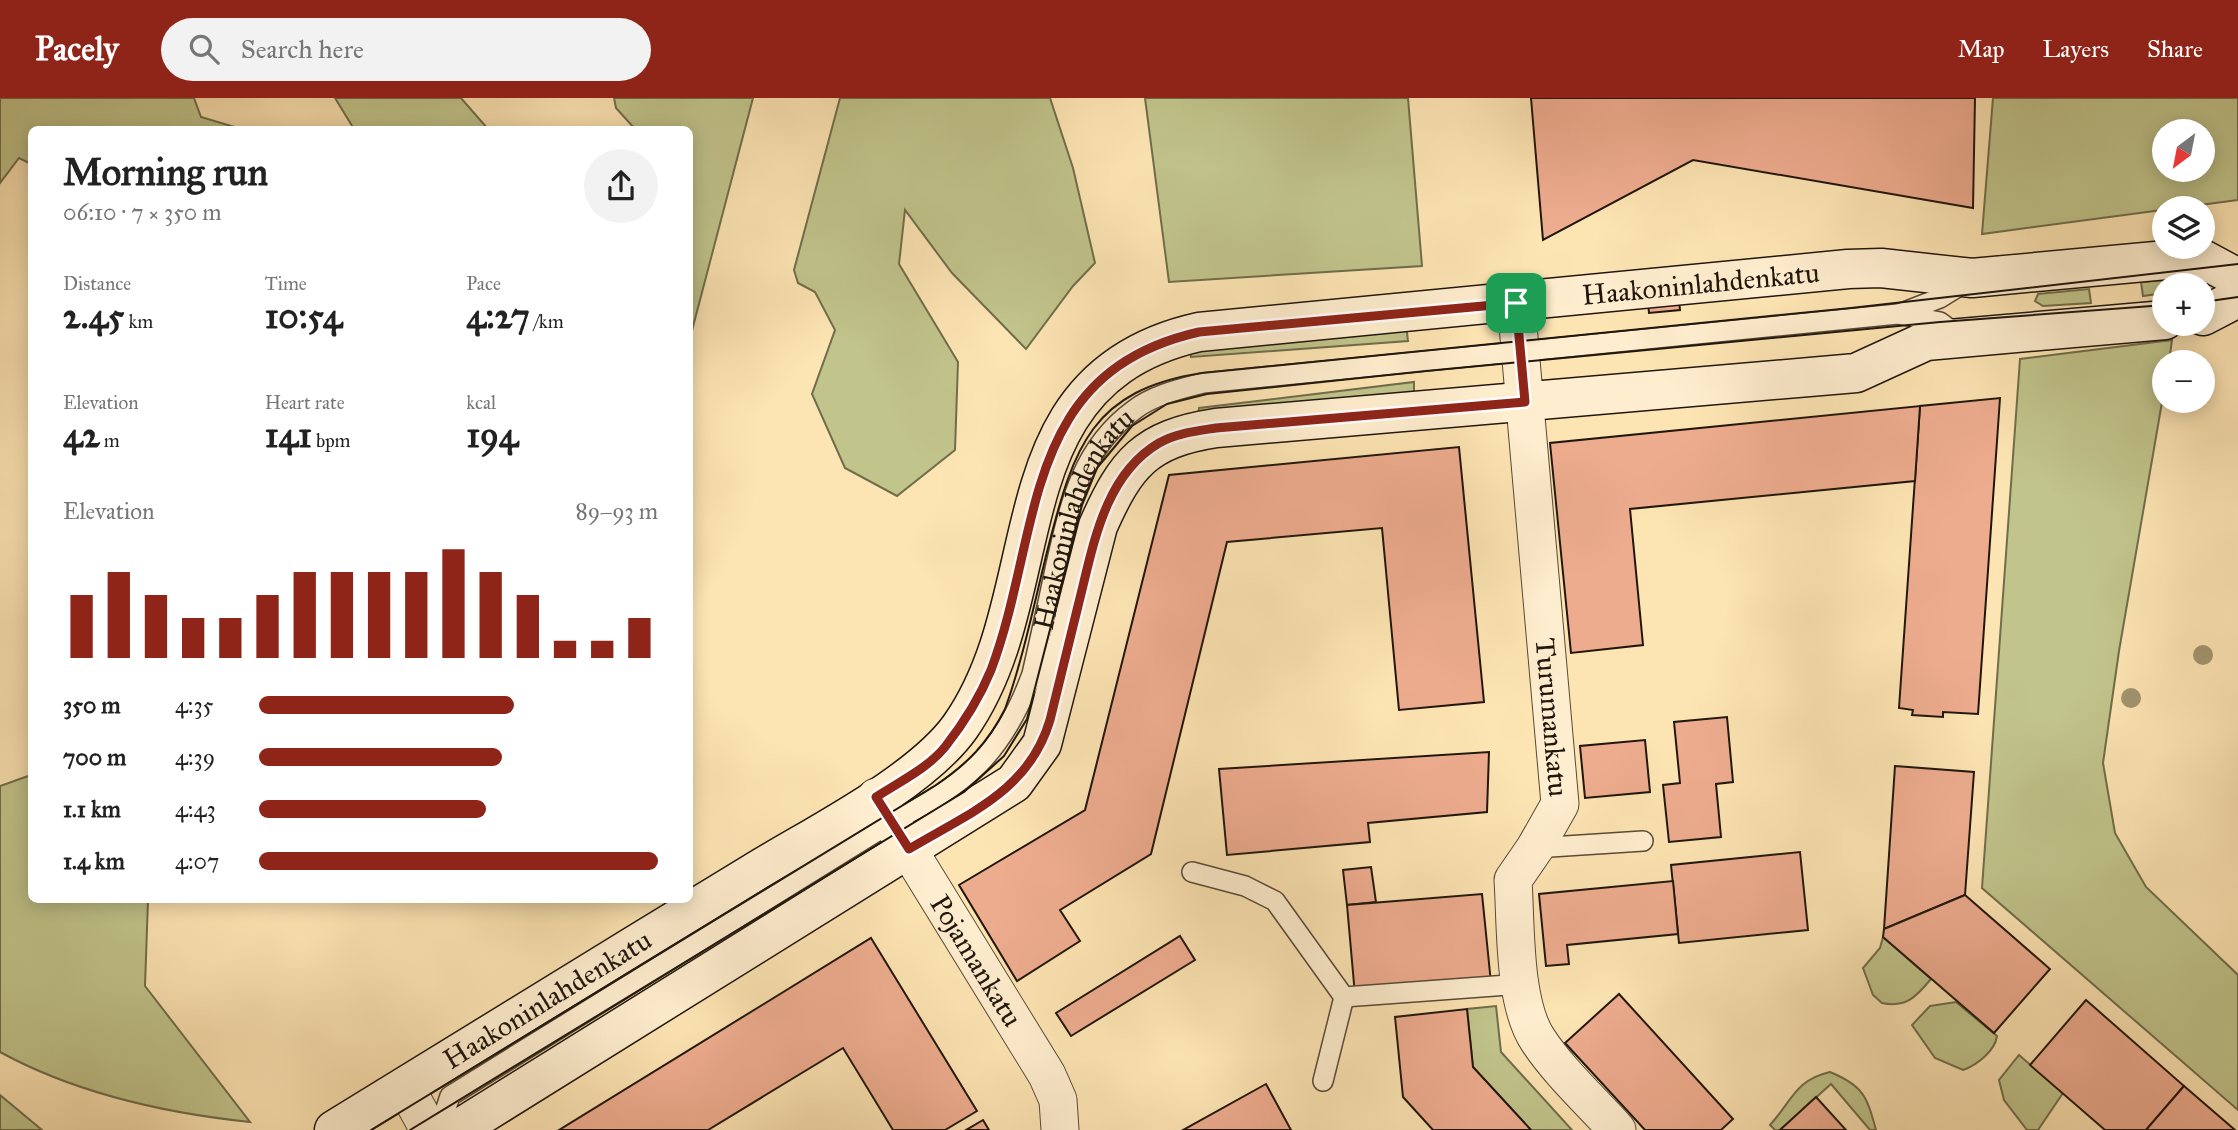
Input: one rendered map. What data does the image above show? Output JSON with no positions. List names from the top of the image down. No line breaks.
{"streets":{"street":["Haakoninlahdenkatu","Turumankatu","Pojamankatu"]},"crossings":[["Haakoninlahdenkatu","Turumankatu"],["Haakoninlahdenkatu","Pojamankatu"]],"north":"bottom left","page":{"header":"Pacely","search":"Search here","nav":["Map","Layers","Share"],"map_buttons":["+","−"],"heading":["Morning run","06:10 · 7 × 350 m"],"stats":[["Distance","2.45 km"],["Time","10:54"],["Pace","4:27 /km"],["Elevation","42 m"],["Heart rate","141 bpm"],["kcal","194"]],"chart":["Elevation","89–93 m"],"list":[{"name":"350 m","note":"4:35"},{"name":"700 m","note":"4:39"},{"name":"1.1 km","note":"4:43"},{"name":"1.4 km","note":"4:07"}]}}
